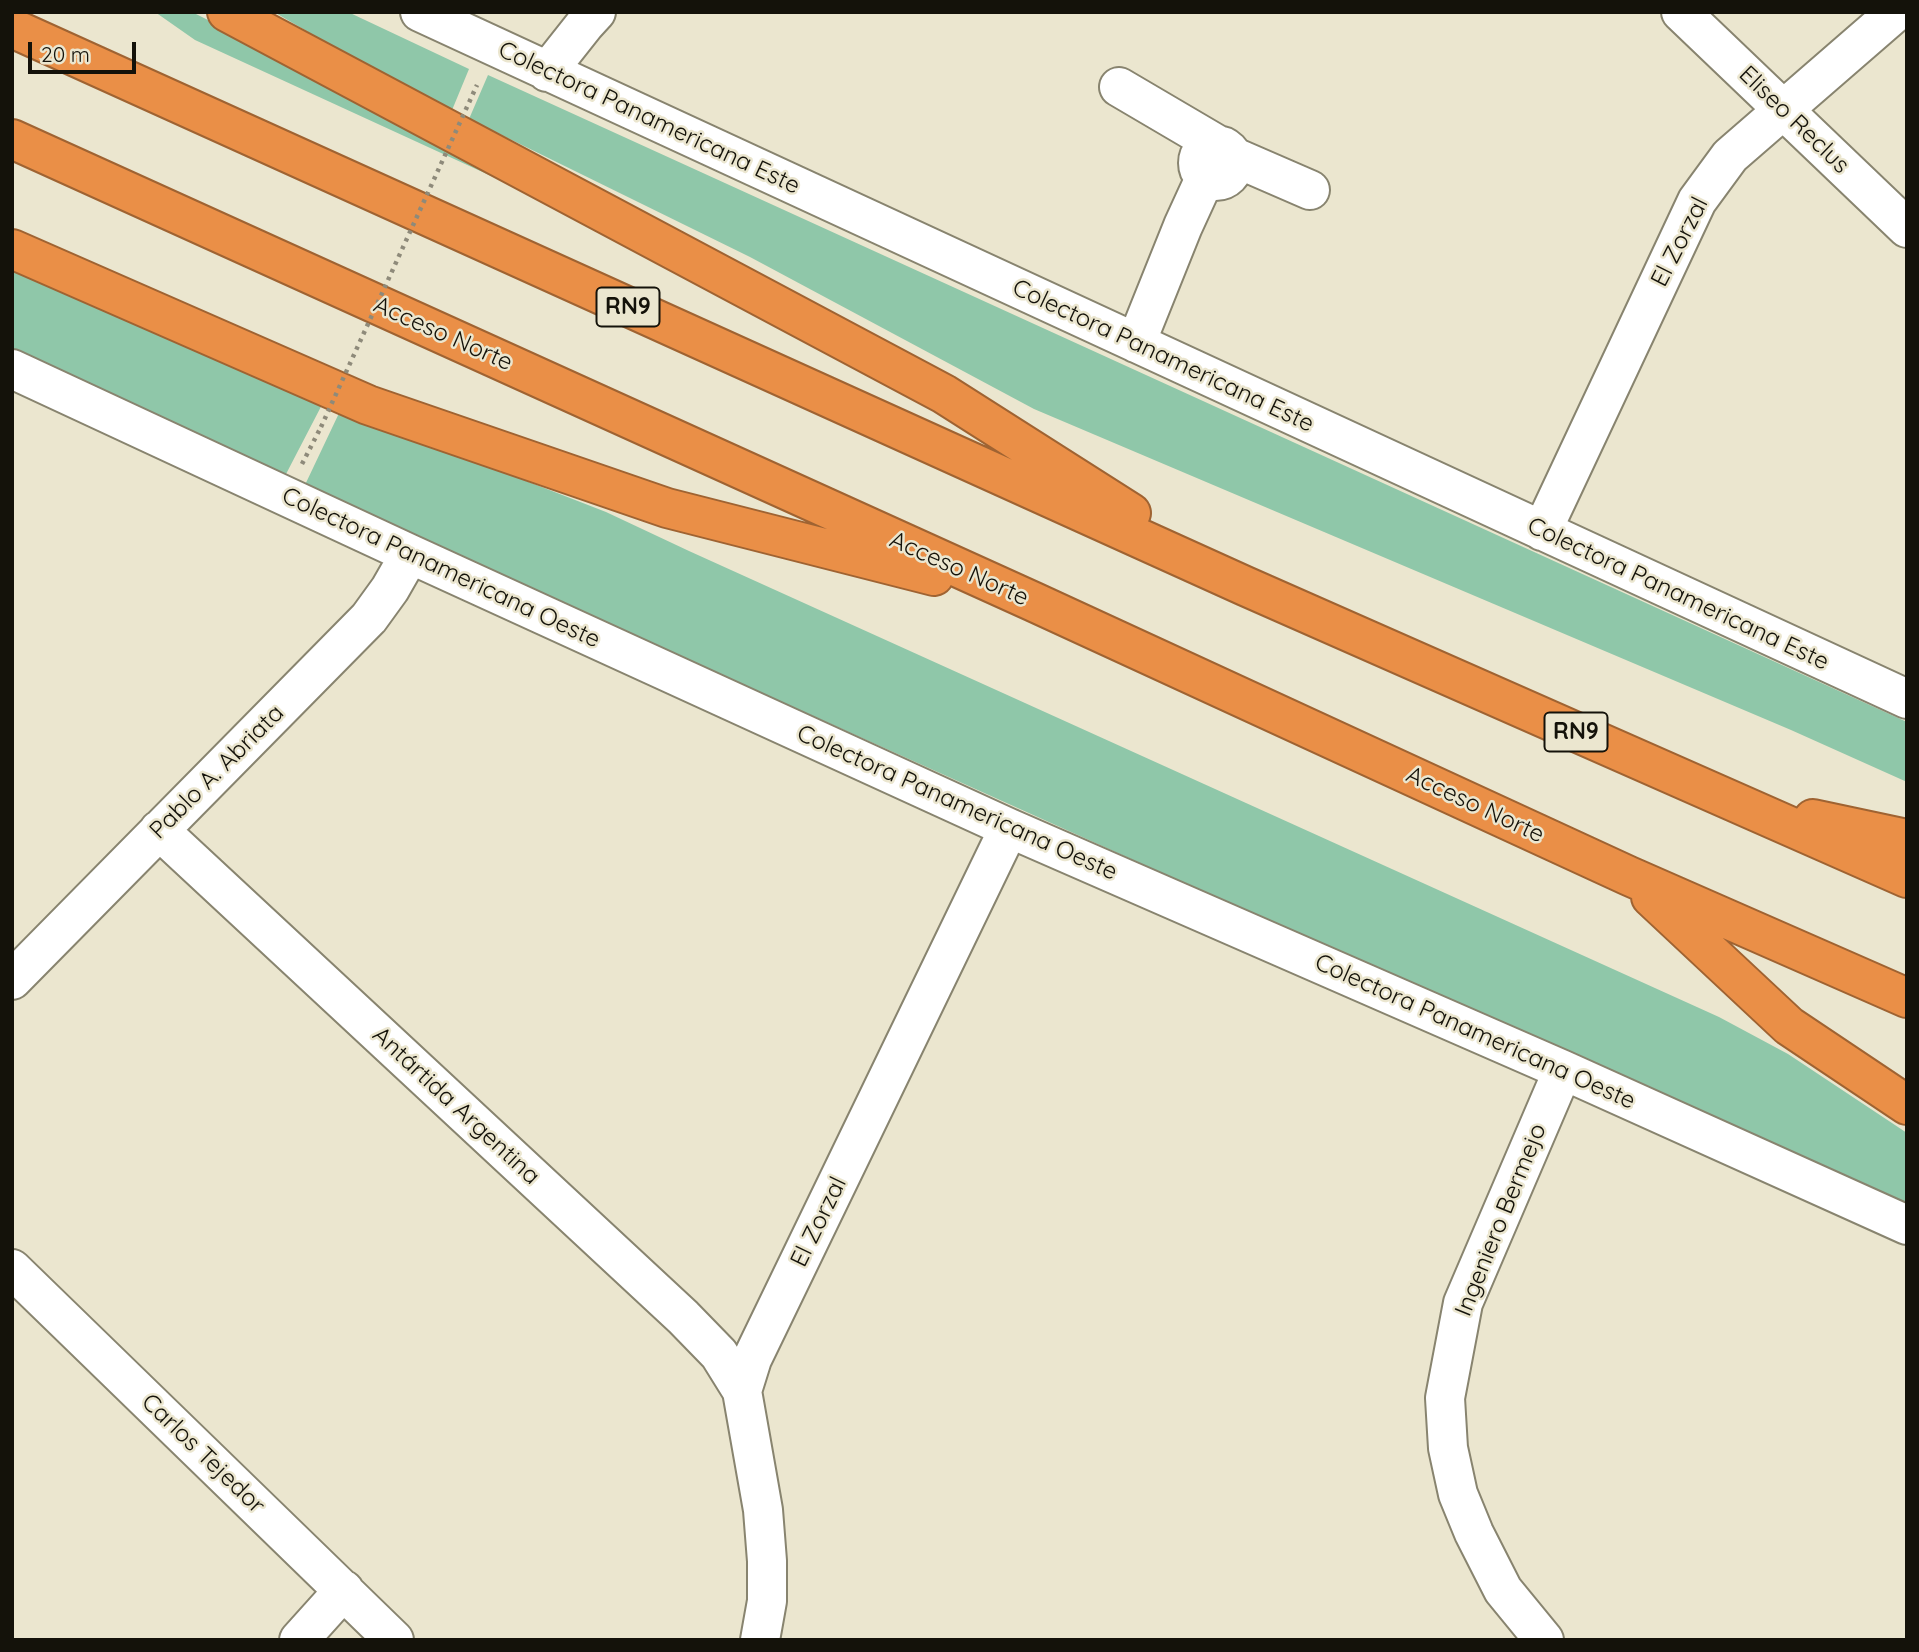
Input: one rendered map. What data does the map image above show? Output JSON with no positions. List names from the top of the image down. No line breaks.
{"streets":{"highway":["RN9","Acceso Norte"],"street":["Colectora Panamericana Este","Eliseo Reclus","El Zorzal","Colectora Panamericana Oeste","Pablo A. Abriata","Antártida Argentina","Ingeniero Bermejo","Carlos Tejedor"]},"crossings":[["Colectora Panamericana Este","El Zorzal"],["Eliseo Reclus","El Zorzal"],["El Zorzal","Colectora Panamericana Oeste"],["El Zorzal","Antártida Argentina"],["Colectora Panamericana Oeste","Pablo A. Abriata"],["Colectora Panamericana Oeste","Ingeniero Bermejo"],["Pablo A. Abriata","Antártida Argentina"]],"scale_bar":"20 m"}
